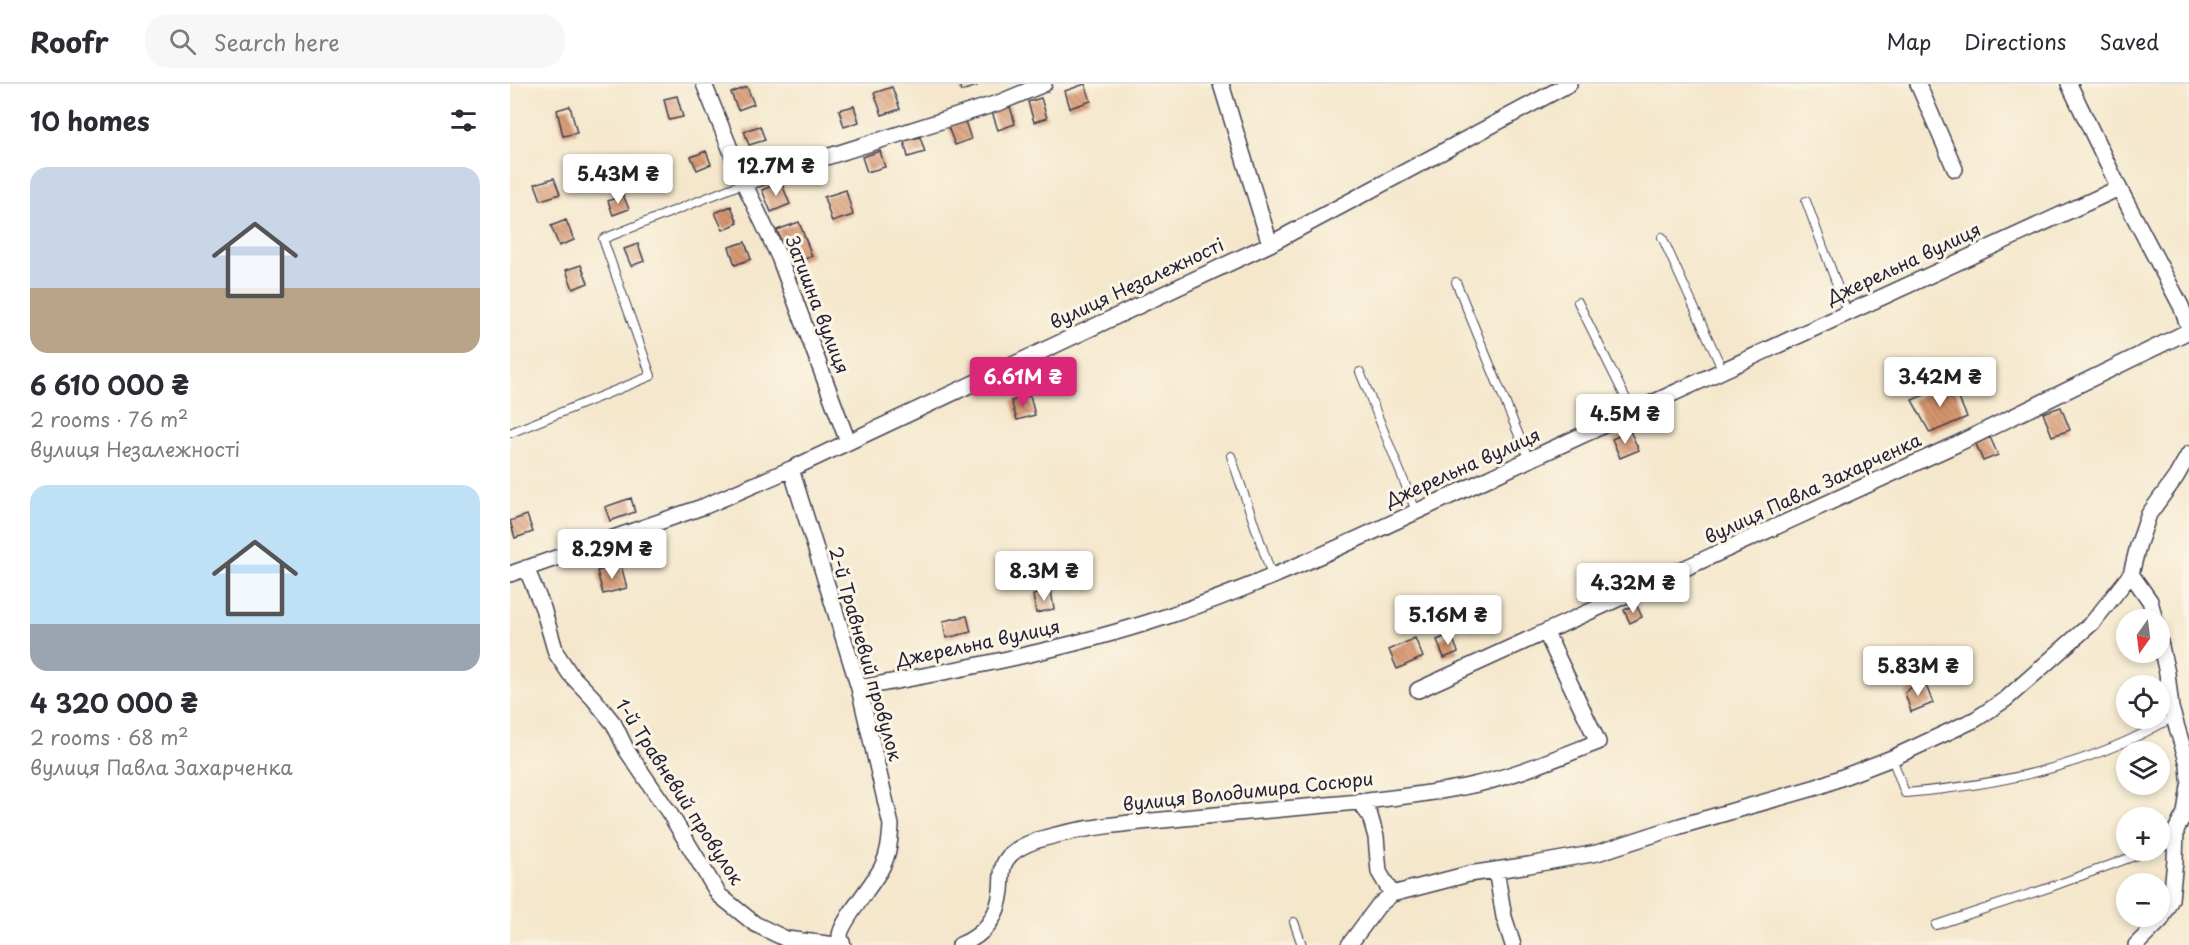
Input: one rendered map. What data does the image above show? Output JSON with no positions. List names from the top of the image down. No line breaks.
{"streets":{"street":["Джерельна вулиця","вулиця Незалежності","Затишна вулиця","вулиця Павла Захарченка","2-й Травневий провулок","1-й Травневий провулок","вулиця Володимира Сосюри"]},"crossings":[["Джерельна вулиця","2-й Травневий провулок"],["вулиця Незалежності","Затишна вулиця"],["вулиця Незалежності","2-й Травневий провулок"],["вулиця Незалежності","1-й Травневий провулок"],["вулиця Павла Захарченка","вулиця Володимира Сосюри"]],"north":"bottom","page":{"header":"Roofr","search":"Search here","nav":["Map","Directions","Saved"],"heading":"10 homes","price":["12.7M ₴","5.43M ₴","6.61M ₴","3.42M ₴","4.5M ₴","8.29M ₴","8.3M ₴","4.32M ₴","5.16M ₴","5.83M ₴"],"list":[{"name":"6 610 000 ₴","note":"2 rooms · 76 m² · вулиця Незалежності"},{"name":"4 320 000 ₴","note":"2 rooms · 68 m² · вулиця Павла Захарченка"}],"map_buttons":["+","−"]}}
